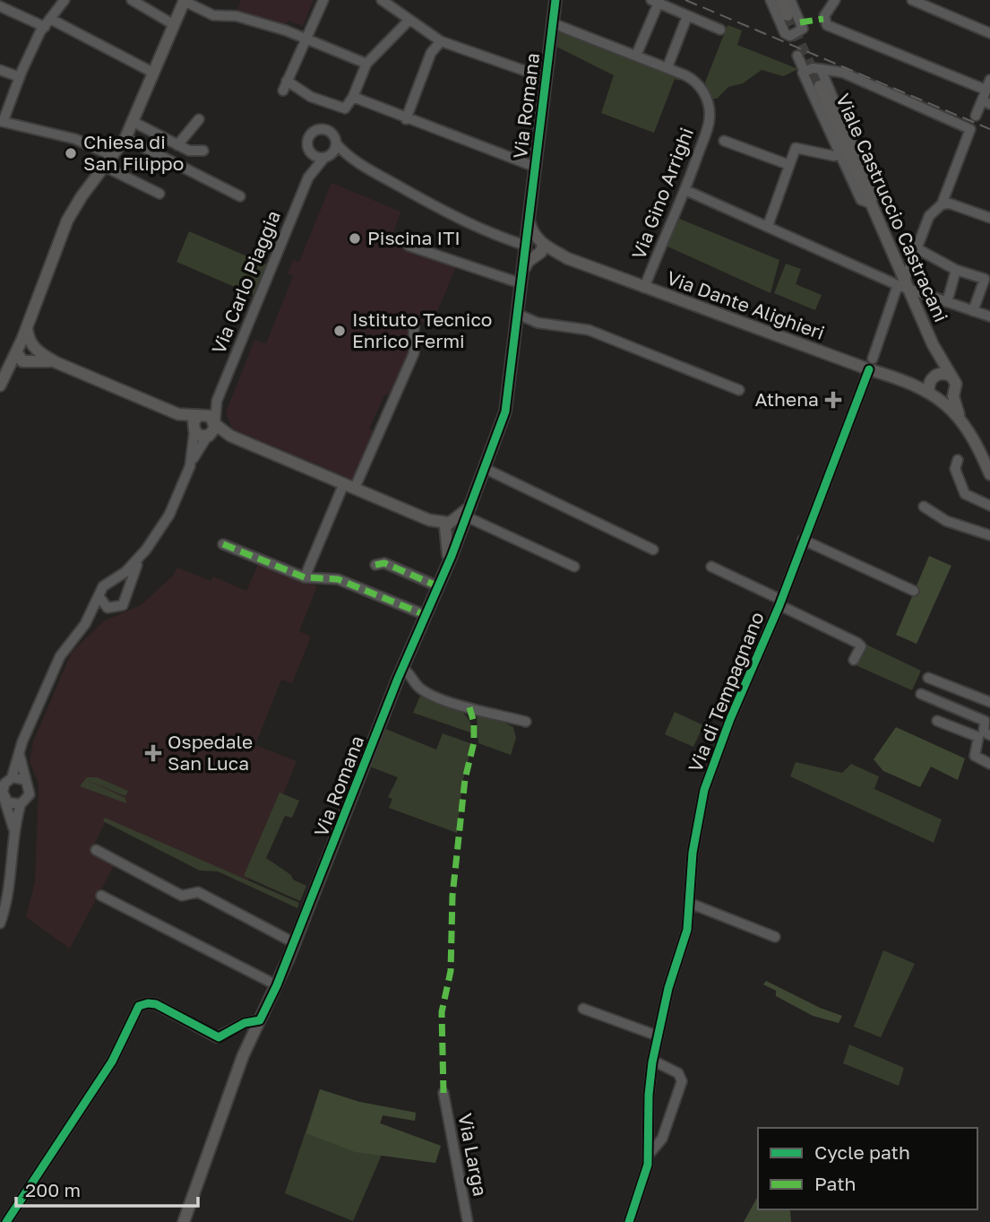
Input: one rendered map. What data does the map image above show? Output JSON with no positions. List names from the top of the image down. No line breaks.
{"streets":{"main road":["Via Romana","Viale Castruccio Castracani","Via Dante Alighieri"],"street":["Via Gino Arrighi","Via Carlo Piaggia","Via di Tempagnano","Via Larga"]},"crossings":[["Via Romana","Via Gino Arrighi"],["Via Romana","Via Dante Alighieri"],["Via Gino Arrighi","Via Dante Alighieri"],["Viale Castruccio Castracani","Via Dante Alighieri"],["Viale Castruccio Castracani","Via di Tempagnano"],["Via Dante Alighieri","Via di Tempagnano"]],"places":{"other":["Chiesa di San Filippo","Piscina ITI","Istituto Tecnico Enrico Fermi"],"health":["Athena","Ospedale San Luca"]},"legend":["Cycle path","Path"],"scale_bar":"200 m"}
